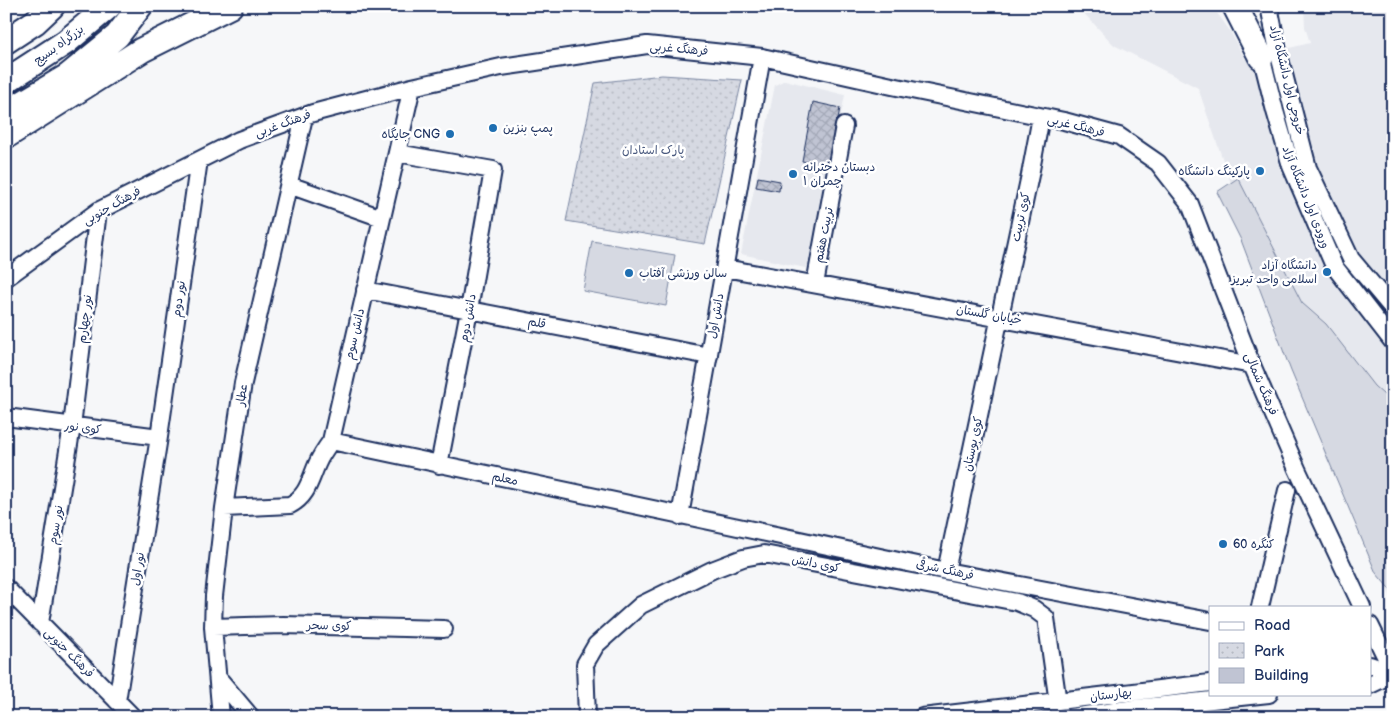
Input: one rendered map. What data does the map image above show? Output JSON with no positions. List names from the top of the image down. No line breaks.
{"streets":{"highway":["بزرگراه بسیج"],"street":["فرهنگ غربی","خروجی اول دانشگاه آزاد","ورودی اول دانشگاه آزاد","فرهنگ جنوبی","کوی تربیت","تربیت هفتم","نور دوم","خیابان گلستان","دانش اول","دانش دوم","نور چهارم","قلم","دانش سوم","فرهنگ شمالی","عطار","کوی نور","کوی بوستان","معلم","نور سوم","کوی دانش","نور اول","فرهنگ شرقی","کوی سحر","بهارستان"]},"crossings":[["فرهنگ غربی","فرهنگ جنوبی"],["فرهنگ غربی","کوی تربیت"],["فرهنگ غربی","نور دوم"],["فرهنگ غربی","دانش اول"],["فرهنگ غربی","دانش سوم"],["فرهنگ غربی","فرهنگ شمالی"],["فرهنگ غربی","عطار"],["خروجی اول دانشگاه آزاد","ورودی اول دانشگاه آزاد"],["فرهنگ جنوبی","نور دوم"],["فرهنگ جنوبی","نور چهارم"],["فرهنگ جنوبی","نور سوم"],["فرهنگ جنوبی","نور اول"],["کوی تربیت","خیابان گلستان"],["کوی تربیت","کوی بوستان"],["تربیت هفتم","خیابان گلستان"],["نور دوم","کوی نور"],["نور دوم","نور اول"],["خیابان گلستان","دانش اول"],["خیابان گلستان","فرهنگ شمالی"],["خیابان گلستان","کوی بوستان"],["دانش اول","قلم"],["دانش اول","معلم"],["دانش اول","فرهنگ شرقی"],["دانش دوم","قلم"],["دانش دوم","دانش سوم"],["دانش دوم","معلم"],["نور چهارم","کوی نور"],["نور چهارم","نور سوم"],["قلم","دانش سوم"],["دانش سوم","عطار"],["دانش سوم","معلم"],["عطار","کوی سحر"],["کوی نور","نور سوم"],["کوی نور","نور اول"],["کوی بوستان","فرهنگ شرقی"],["معلم","فرهنگ شرقی"],["کوی دانش","بهارستان"]],"parks":["پارک استادان"],"places":["پمپ بنزین","جایگاه CNG","پارکینگ دانشگاه","دبستان دخترانه چمران ۱","دانشگاه آزاد اسلامی واحد تبریز","سالن ورزشی آفتاب","کنگره 60"],"legend":["Road","Park","Building"]}
